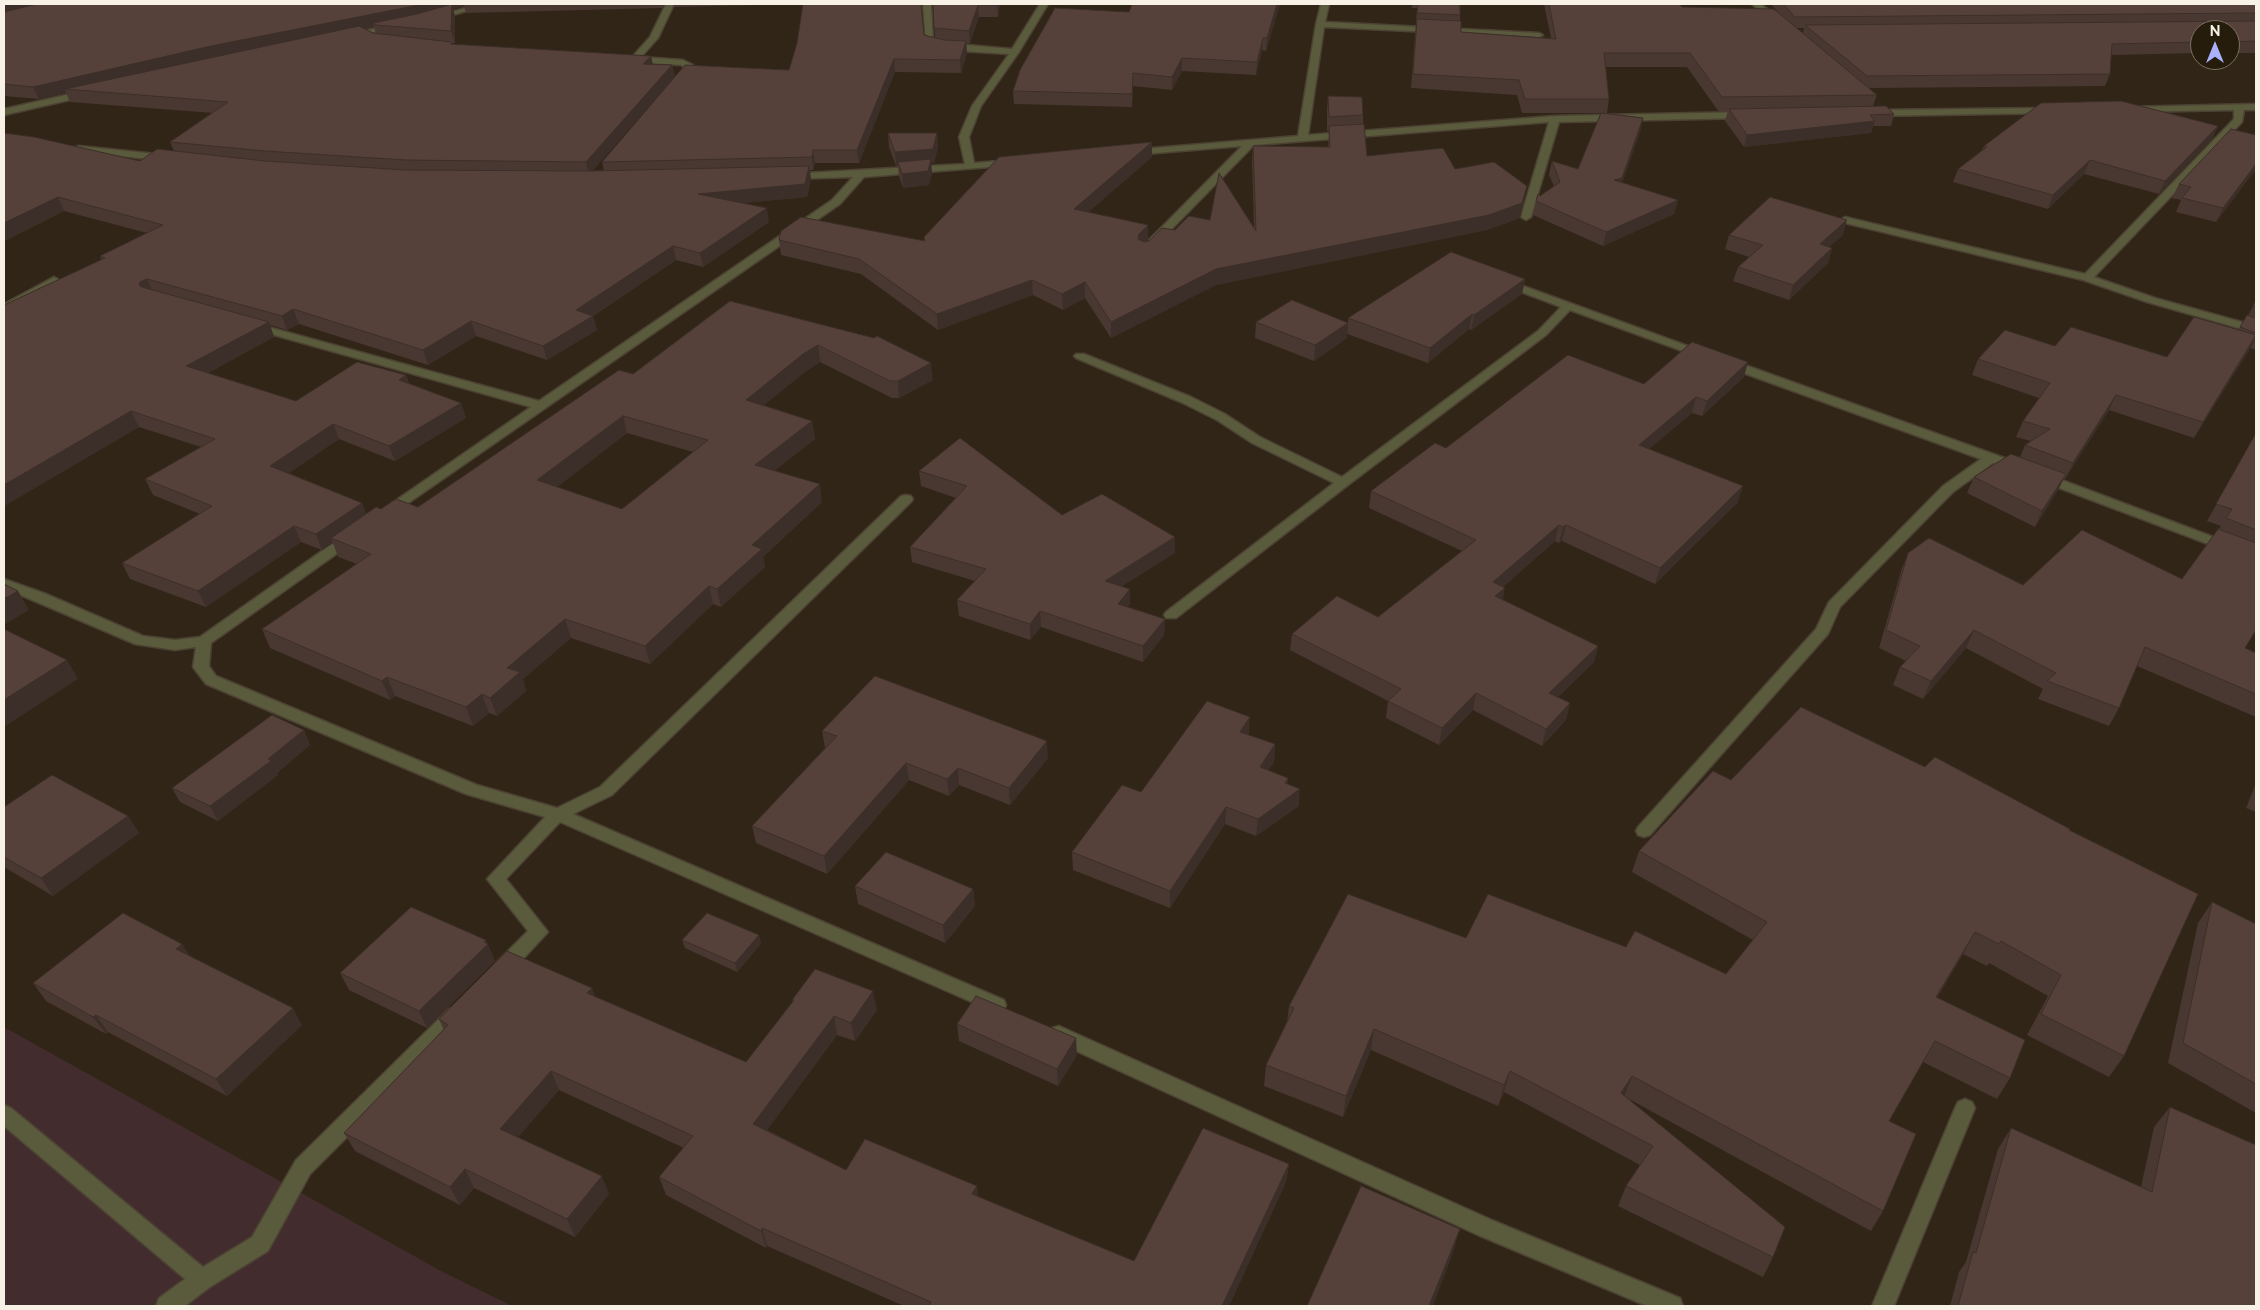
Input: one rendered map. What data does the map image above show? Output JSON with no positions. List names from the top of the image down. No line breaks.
{"north":"top"}
